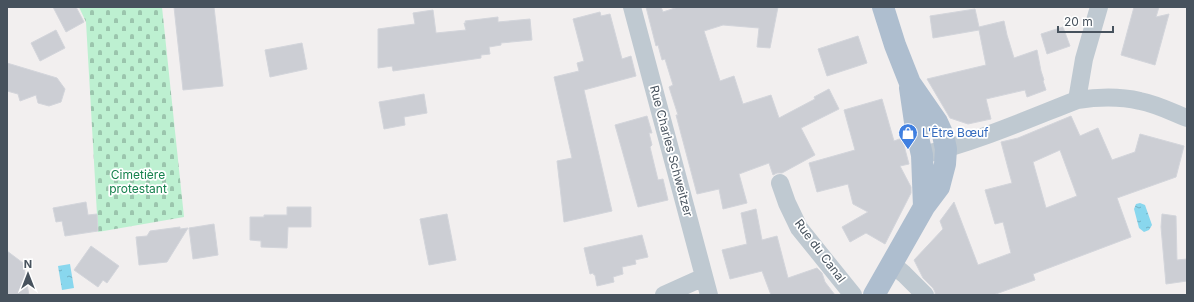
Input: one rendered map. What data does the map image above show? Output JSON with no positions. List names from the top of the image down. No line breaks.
{"streets":{"street":["Rue Charles Schweitzer","Rue du Canal"]},"parks":["Cimetière protestant"],"places":{"shop":["L'Être Bœuf"]},"scale_bar":"20 m","north":"top"}
